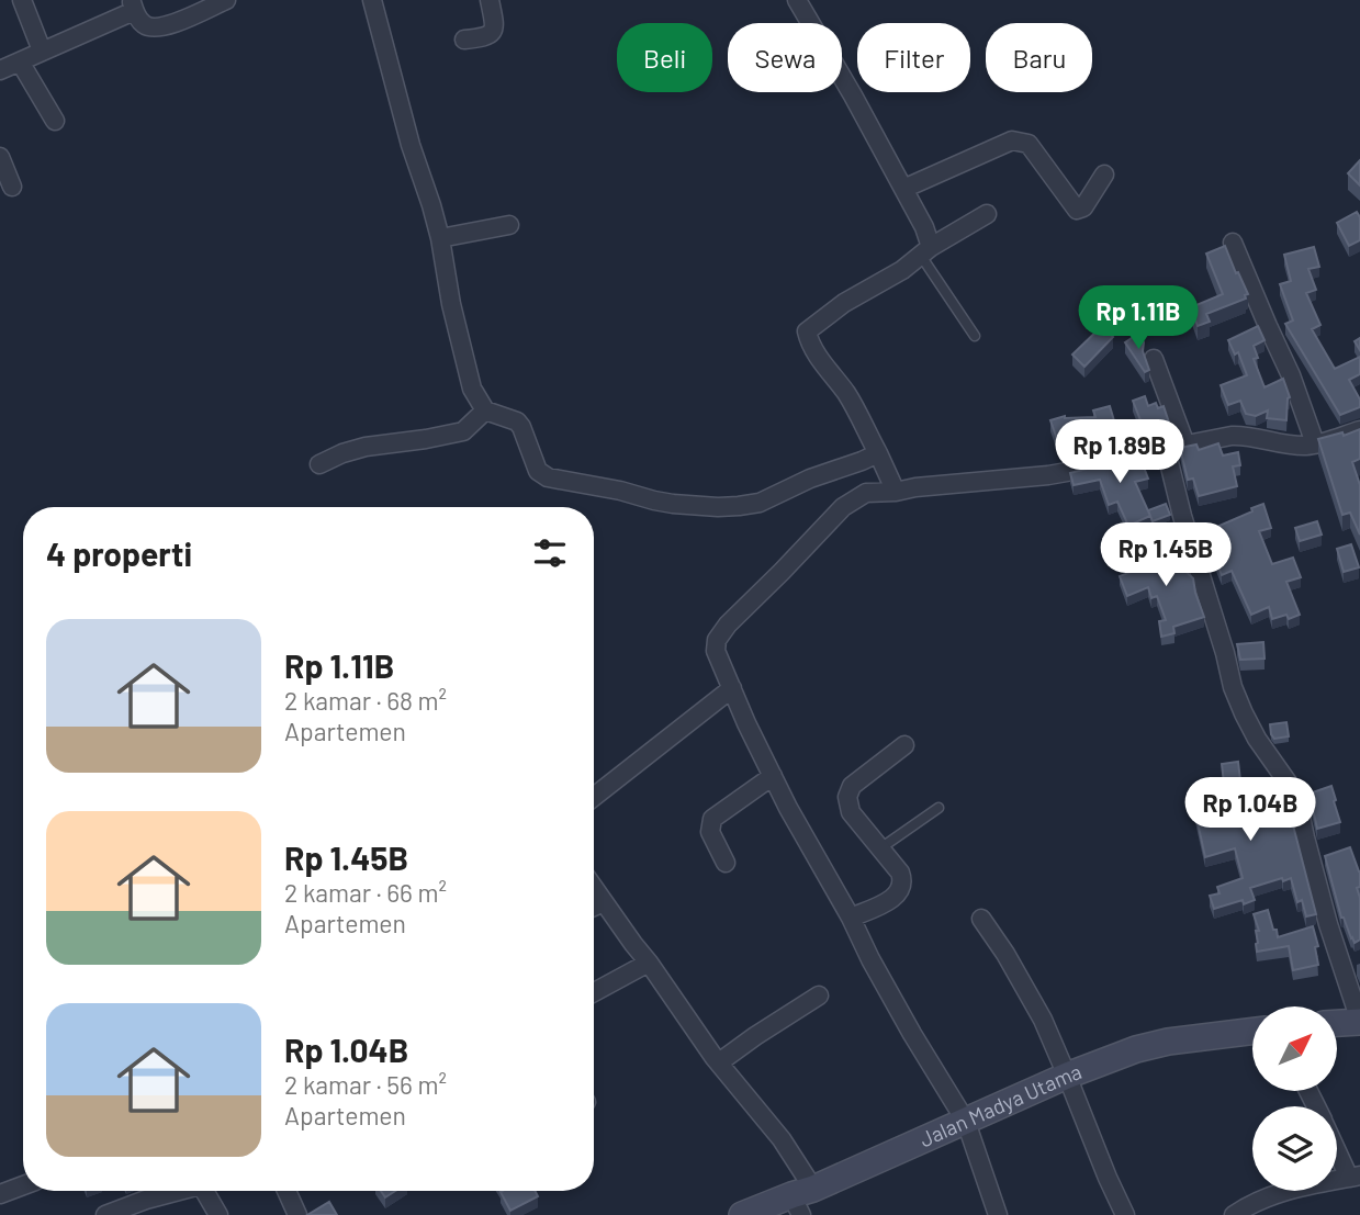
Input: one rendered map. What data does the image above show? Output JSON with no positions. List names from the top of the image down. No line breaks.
{"streets":{"street":["Jalan Madya Utama"]},"north":"top right","page":{"chip":["Beli","Sewa","Filter","Baru"],"price":["Rp 1.11B","Rp 1.89B","Rp 1.45B","Rp 1.04B"],"heading":"4 properti","list":[{"name":"Rp 1.11B","note":"2 kamar · 68 m² · Apartemen"},{"name":"Rp 1.45B","note":"2 kamar · 66 m² · Apartemen"},{"name":"Rp 1.04B","note":"2 kamar · 56 m² · Apartemen"}]}}
